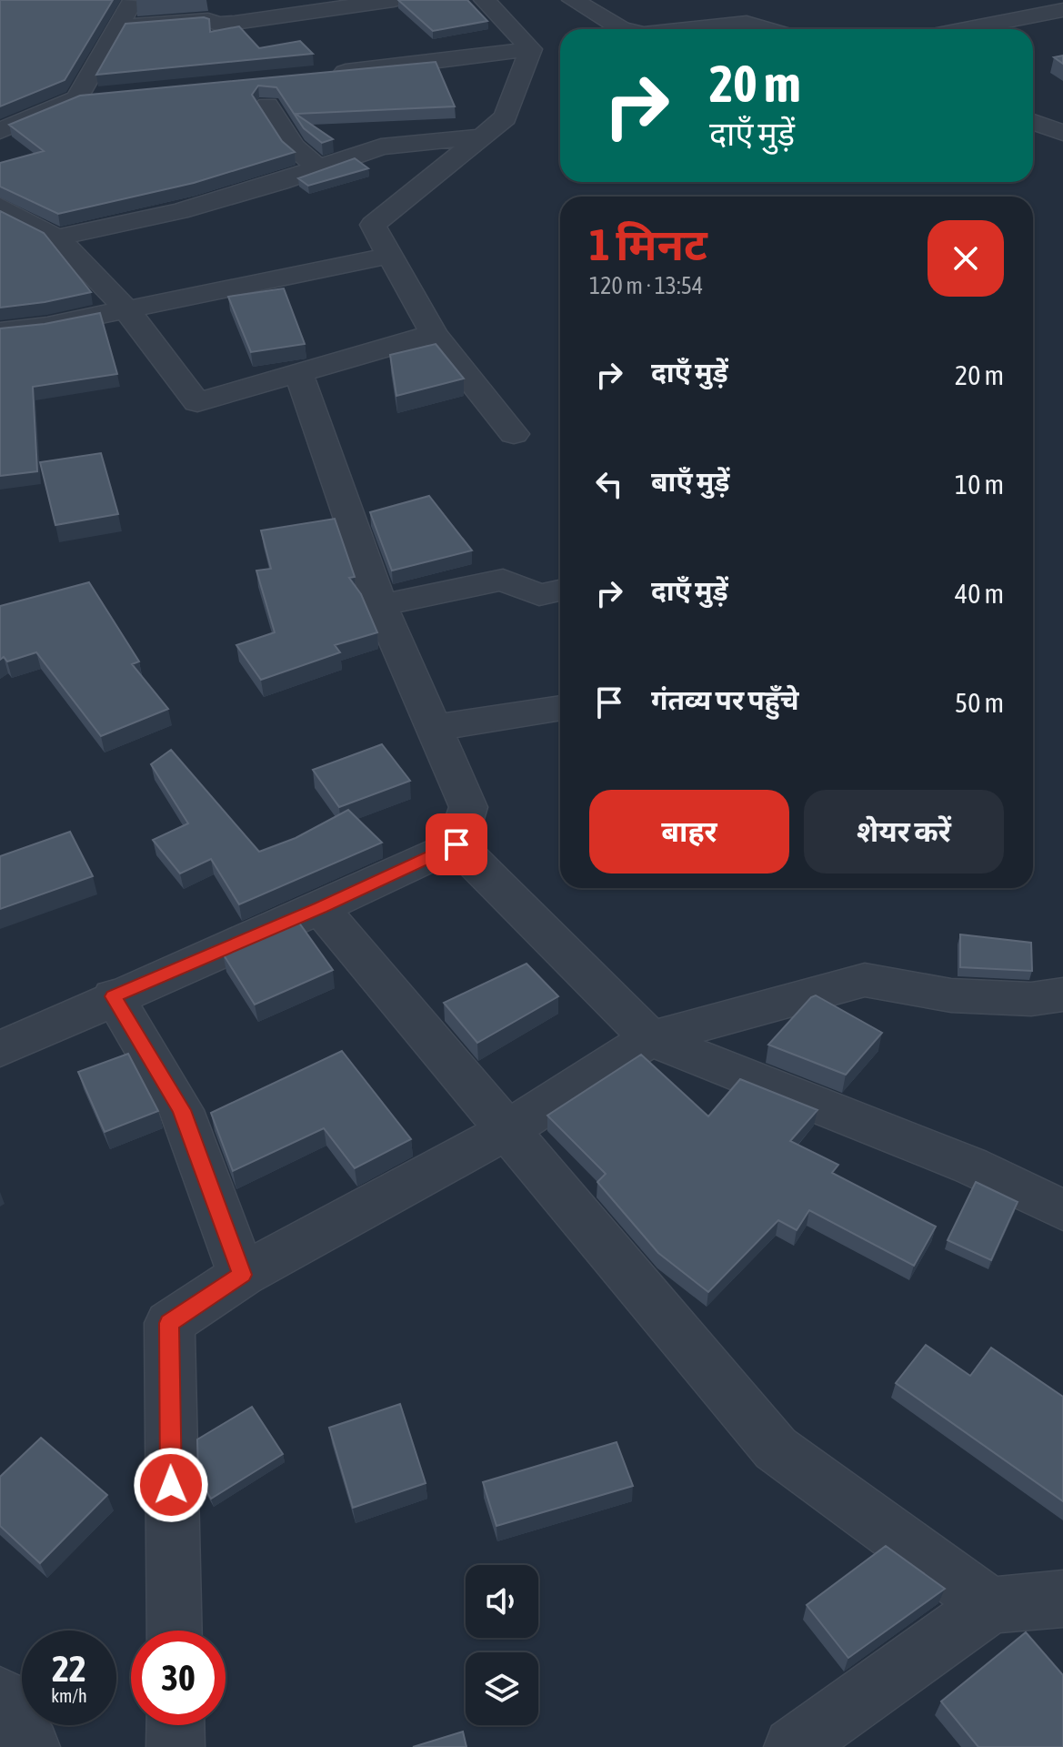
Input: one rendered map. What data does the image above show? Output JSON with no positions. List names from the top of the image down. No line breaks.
{"page":{"turn":["20 m","दाएँ मुड़ें"],"heading":["1 मिनट","120 m · 13:54"],"list":[{"name":"दाएँ मुड़ें","value":"20 m"},{"name":"बाएँ मुड़ें","value":"10 m"},{"name":"दाएँ मुड़ें","value":"40 m"},{"name":"गंतव्य पर पहुँचे","value":"50 m"}],"buttons":["बाहर","शेयर करें"],"speed":"22 km/h","limit":"30"}}
